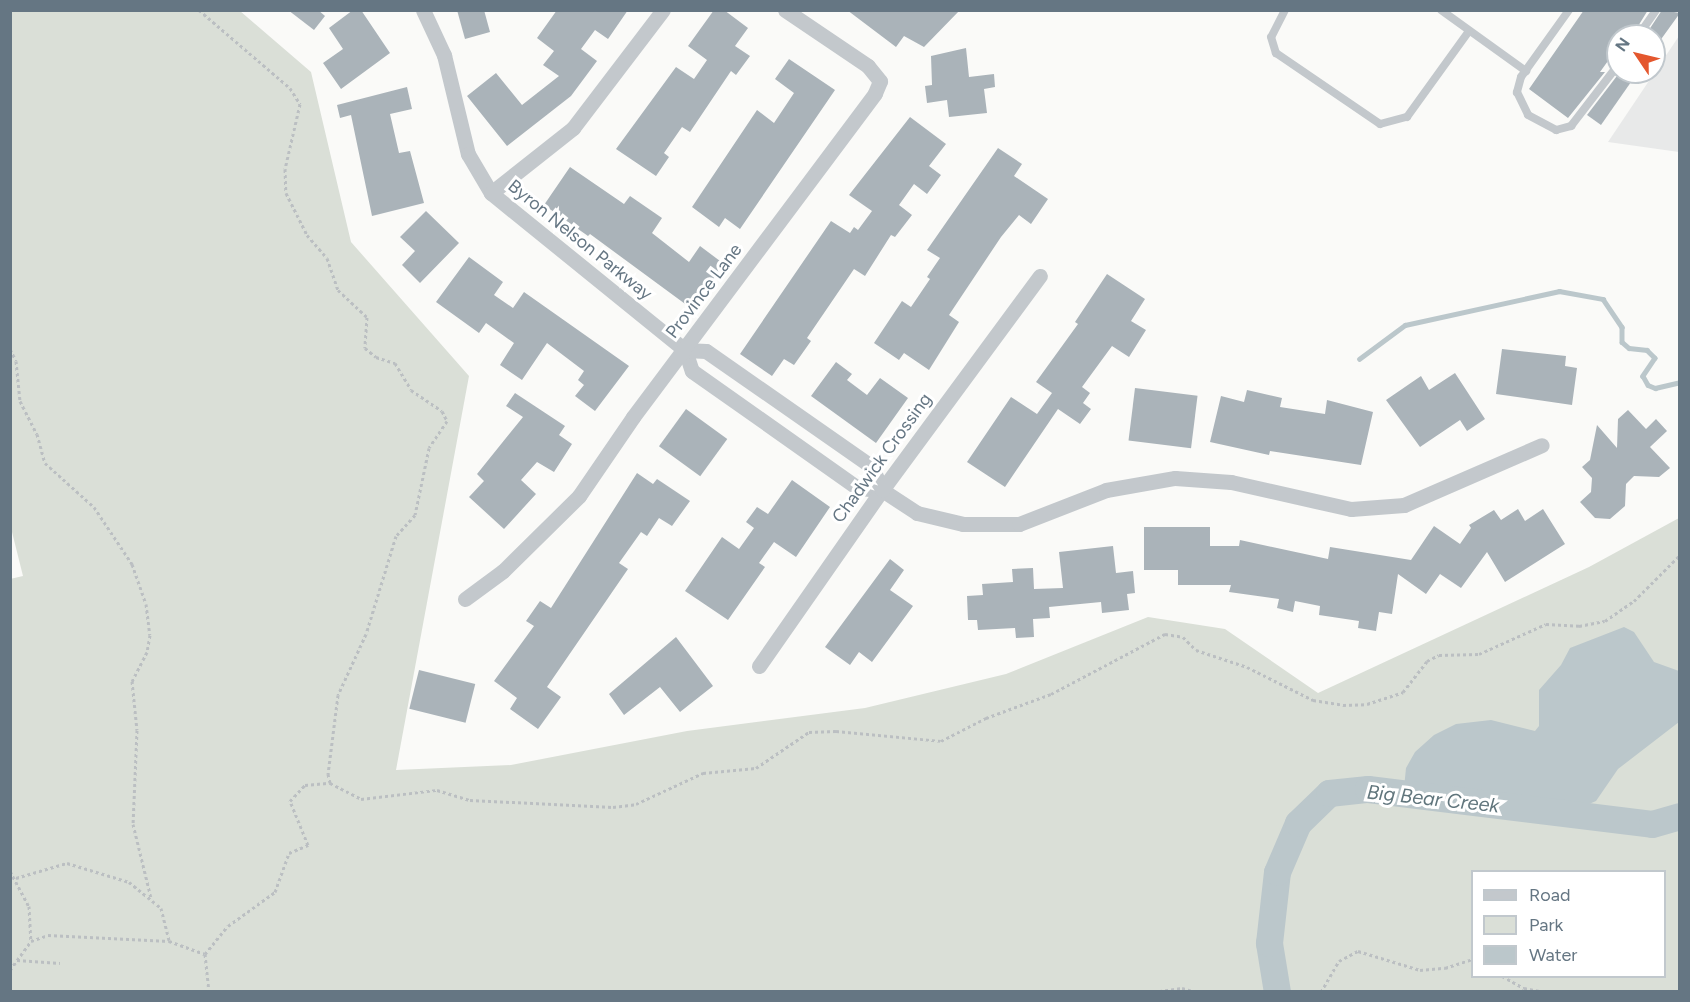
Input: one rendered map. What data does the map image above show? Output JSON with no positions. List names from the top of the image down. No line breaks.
{"streets":{"street":["Byron Nelson Parkway","Province Lane","Chadwick Crossing"]},"crossings":[["Byron Nelson Parkway","Province Lane"],["Byron Nelson Parkway","Chadwick Crossing"]],"water":["Big Bear Creek"],"legend":["Road","Park","Water"],"north":"top left"}
